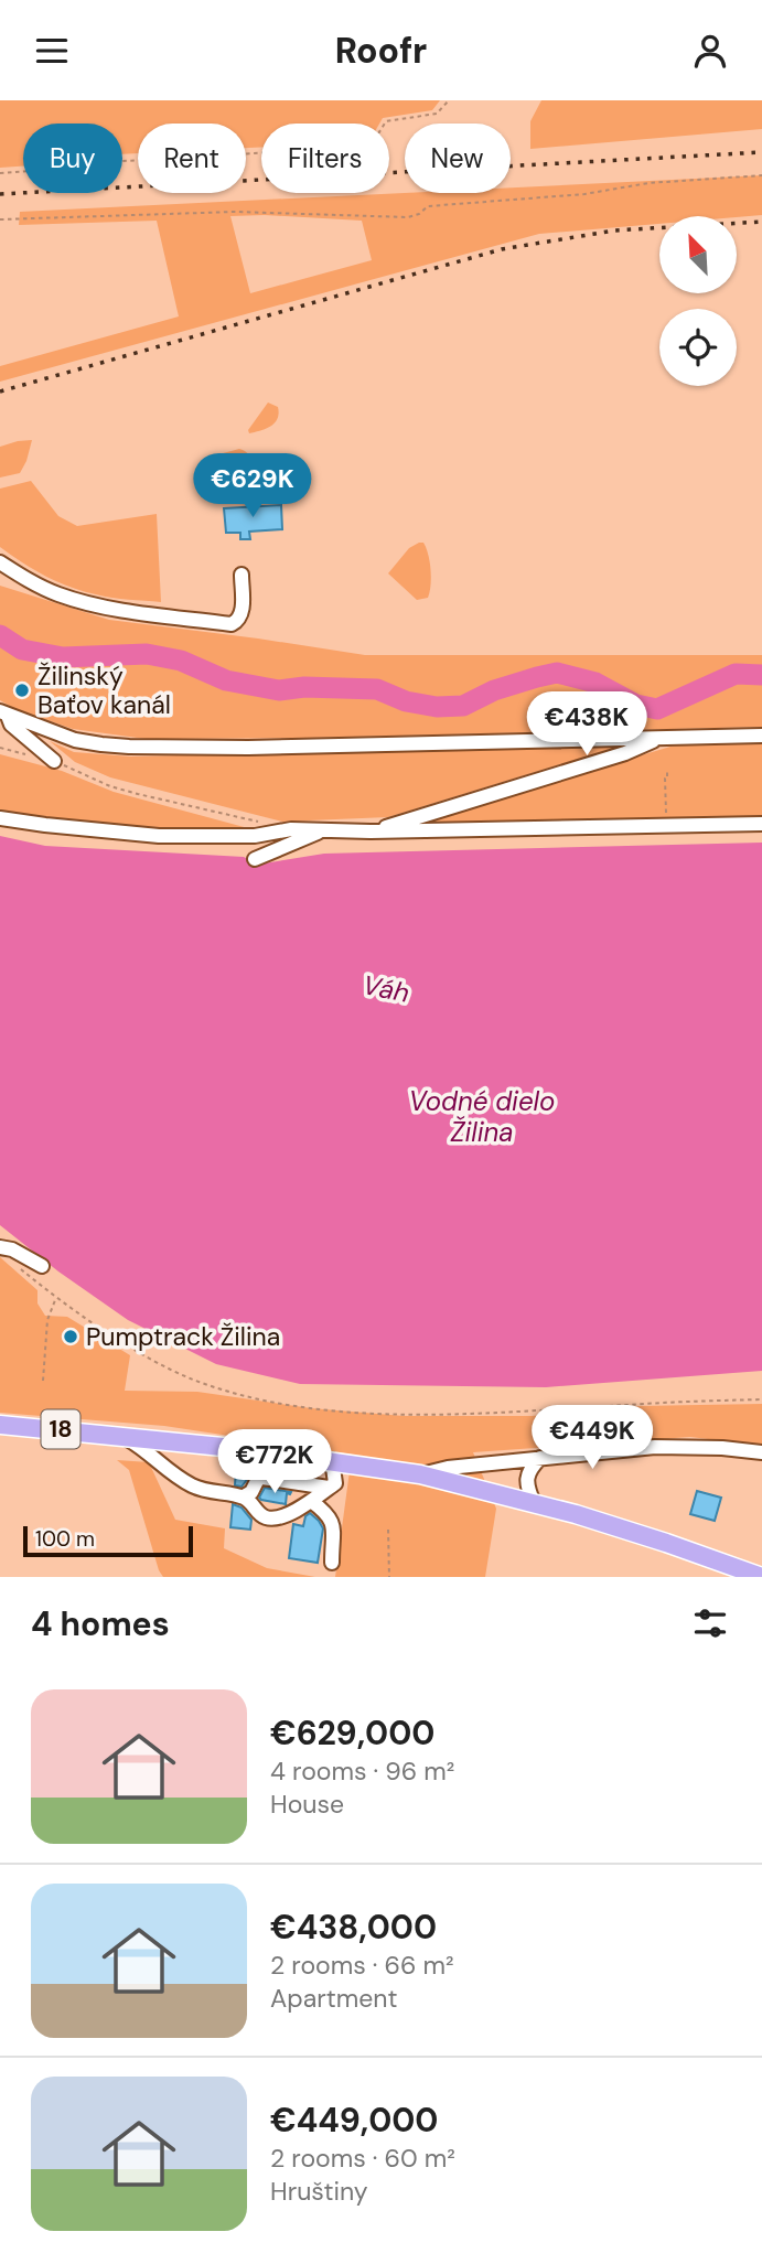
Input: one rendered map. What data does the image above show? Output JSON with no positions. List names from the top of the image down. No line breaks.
{"streets":{"main road":["18"]},"water":["Váh","Vodné dielo Žilina"],"places":["Žilinský Baťov kanál","Pumptrack Žilina"],"scale_bar":"100 m","north":"top left","page":{"header":"Roofr","chip":["Buy","Rent","Filters","New"],"price":["€629K","€438K","€449K","€772K"],"scale":"100 m","heading":"4 homes","list":[{"name":"€629,000","note":"4 rooms · 96 m² · House"},{"name":"€438,000","note":"2 rooms · 66 m² · Apartment"},{"name":"€449,000","note":"2 rooms · 60 m² · Hruštiny"}]}}
